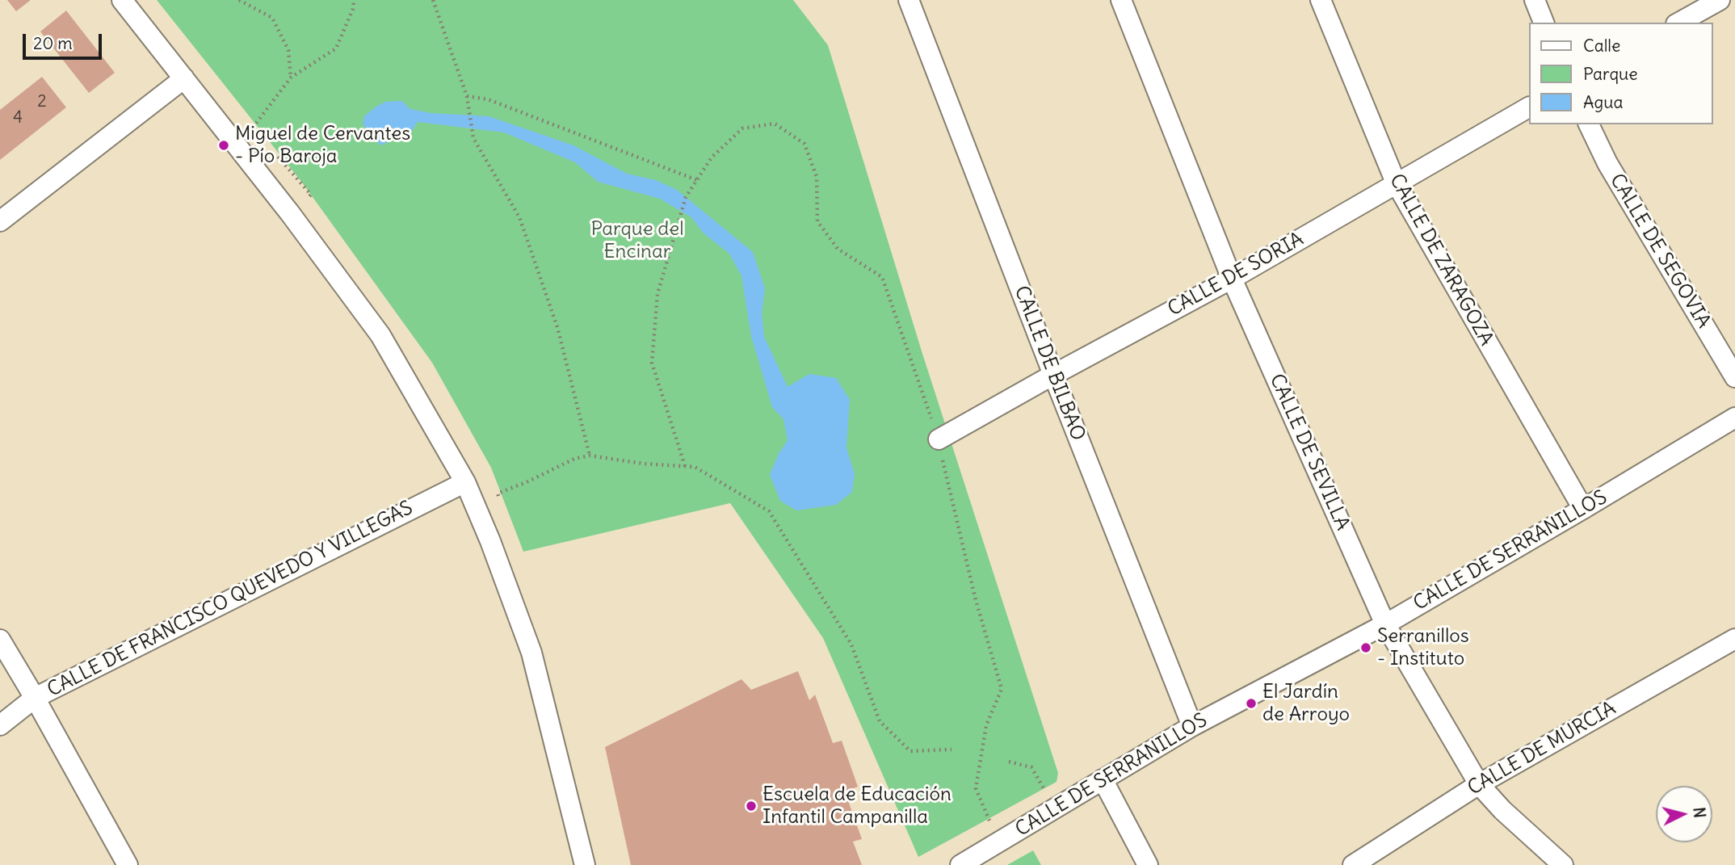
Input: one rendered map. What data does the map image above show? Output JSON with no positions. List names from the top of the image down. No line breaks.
{"streets":{"street":["CALLE DE SEGOVIA","CALLE DE ZARAGOZA","CALLE DE SORIA","CALLE DE BILBAO","CALLE DE SEVILLA","CALLE DE SERRANILLOS","CALLE DE FRANCISCO QUEVEDO Y VILLEGAS","CALLE DE MURCIA"]},"crossings":[["CALLE DE ZARAGOZA","CALLE DE SORIA"],["CALLE DE ZARAGOZA","CALLE DE SERRANILLOS"],["CALLE DE SORIA","CALLE DE BILBAO"],["CALLE DE SORIA","CALLE DE SEVILLA"],["CALLE DE BILBAO","CALLE DE SERRANILLOS"],["CALLE DE SEVILLA","CALLE DE SERRANILLOS"],["CALLE DE SEVILLA","CALLE DE MURCIA"]],"parks":["Parque del Encinar"],"places":["Miguel de Cervantes - Pío Baroja","Serranillos - Instituto","El Jardín de Arroyo","Escuela de Educación Infantil Campanilla"],"house_numbers":["2","4"],"legend":["Calle","Parque","Agua"],"scale_bar":"20 m","north":"right"}
